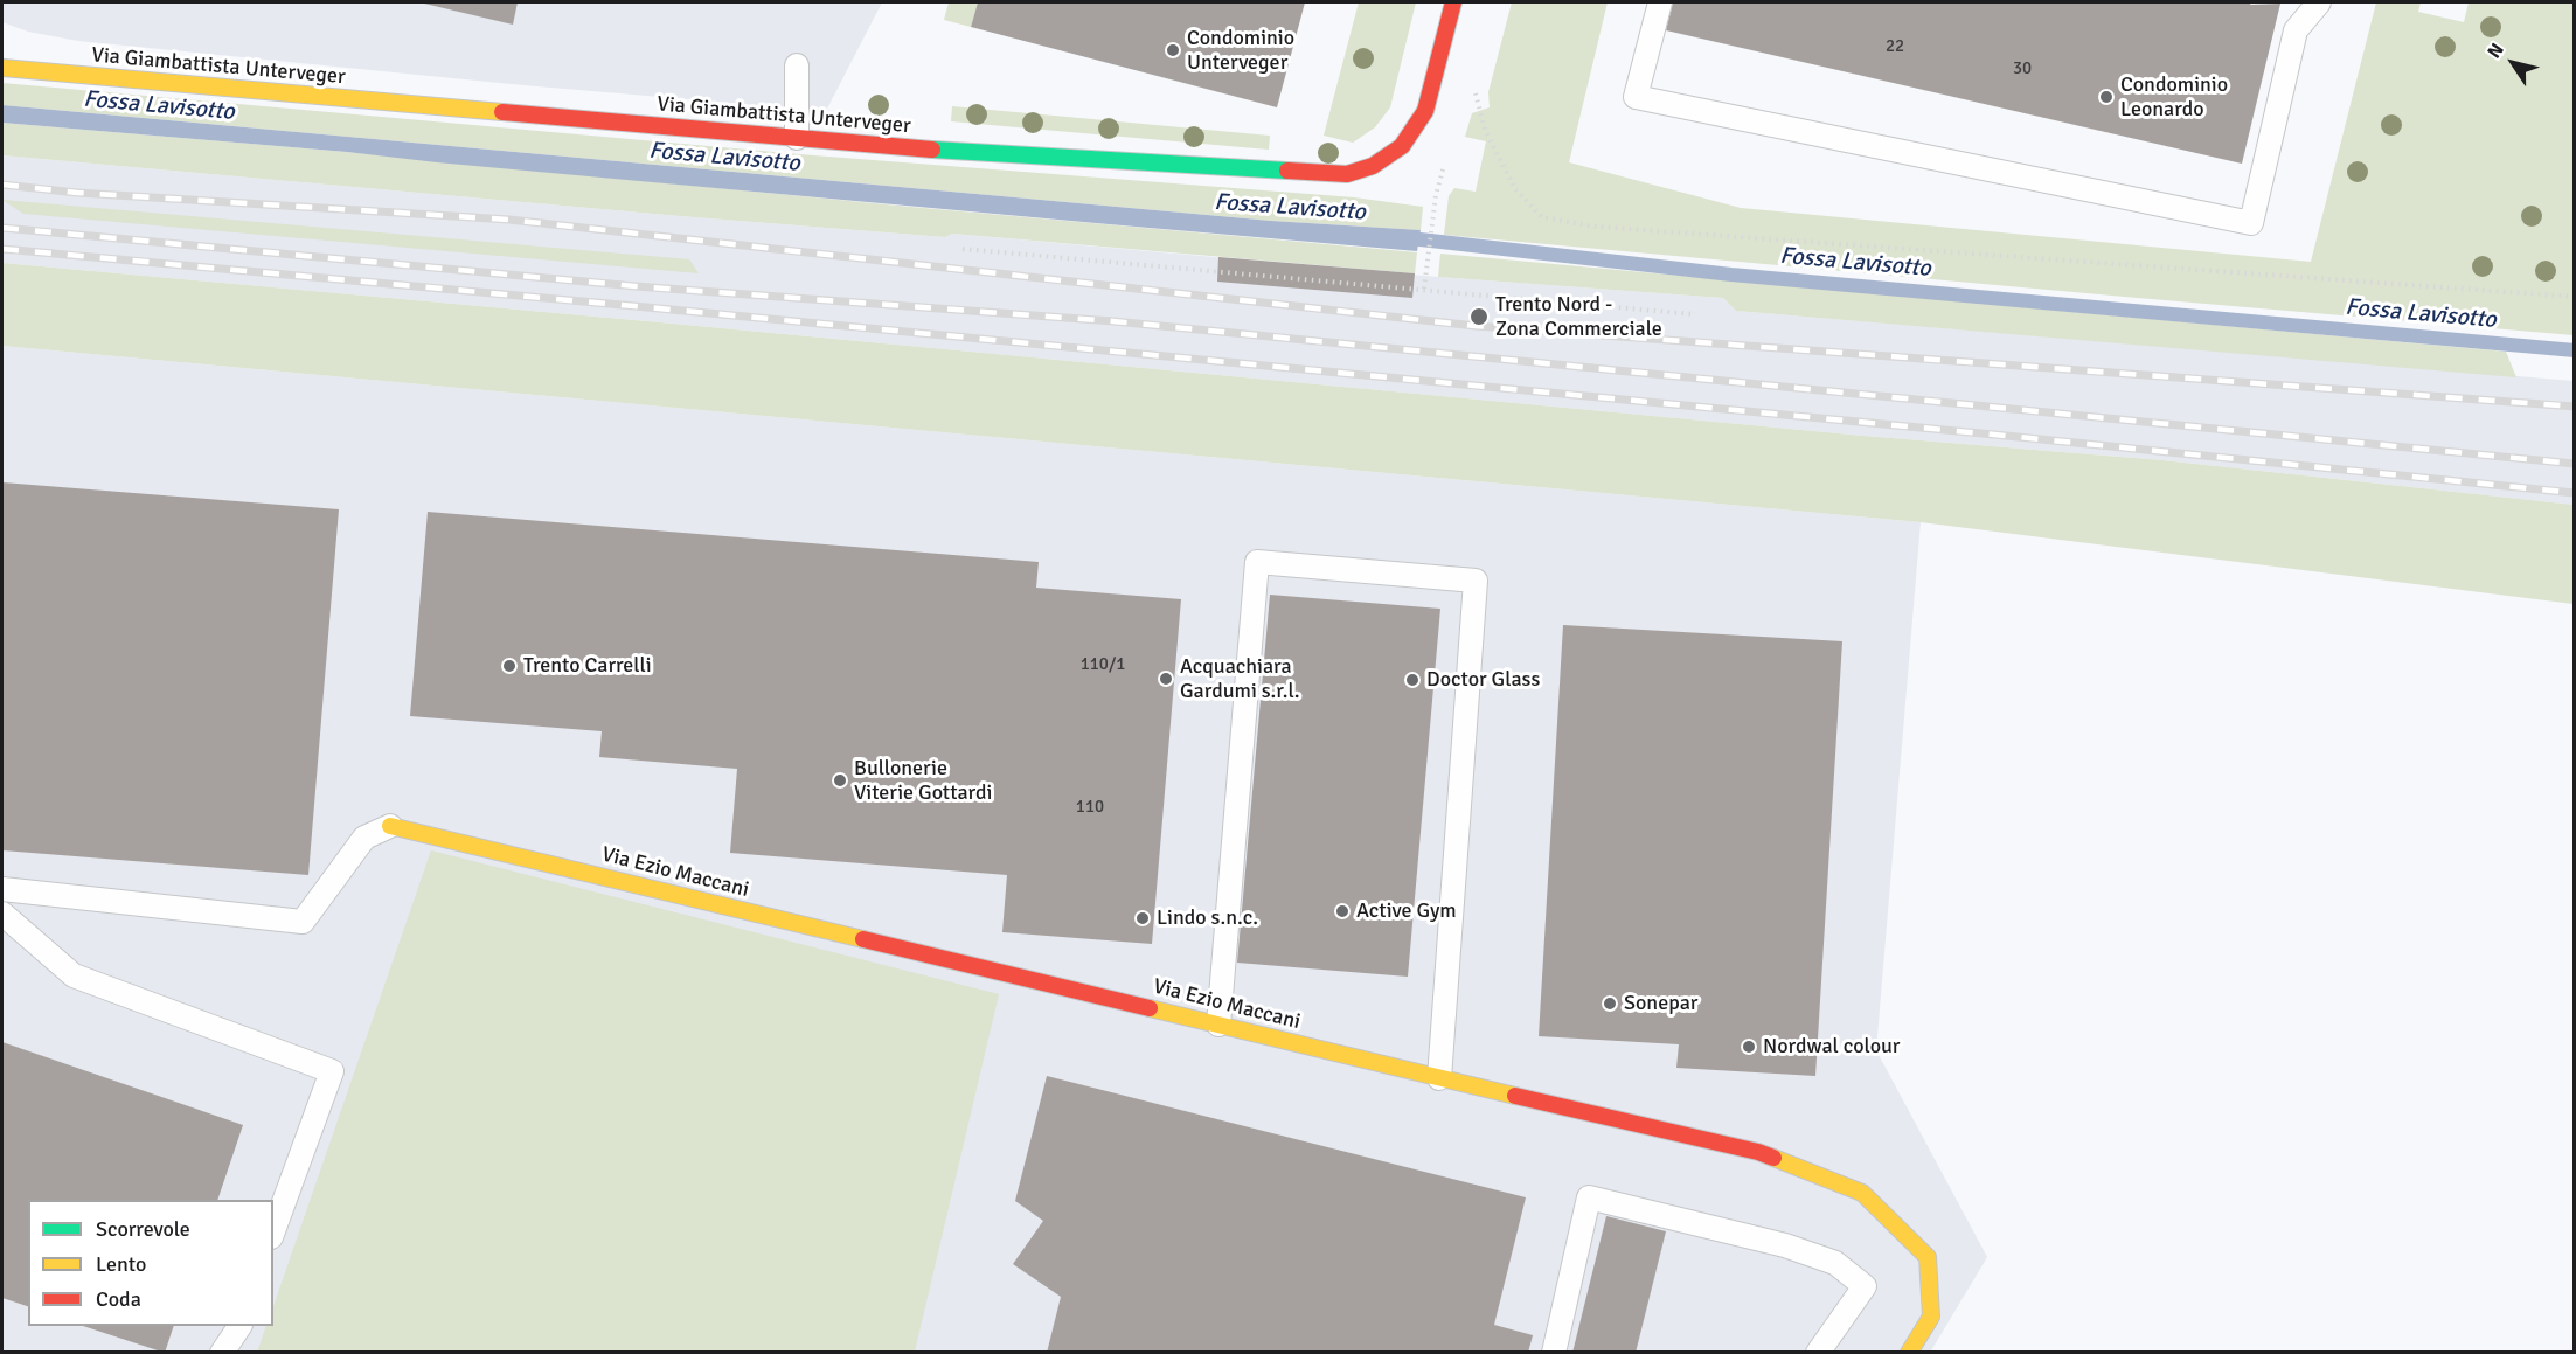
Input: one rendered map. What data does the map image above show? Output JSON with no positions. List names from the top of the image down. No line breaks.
{"streets":{"street":["Via Giambattista Unterveger","Via Ezio Maccani"]},"water":["Fossa Lavisotto"],"places":["Condominio Unterveger","Condominio Leonardo","Trento Nord - Zona Commerciale","Trento Carrelli","Acquachiara Gardumi s.r.l.","Doctor Glass","Bullonerie Viterie Gottardi","Active Gym","Lindo s.n.c.","Sonepar","Nordwal colour"],"house_numbers":["22","30","110/1","110"],"legend":["Scorrevole","Lento","Coda"],"north":"top left"}
